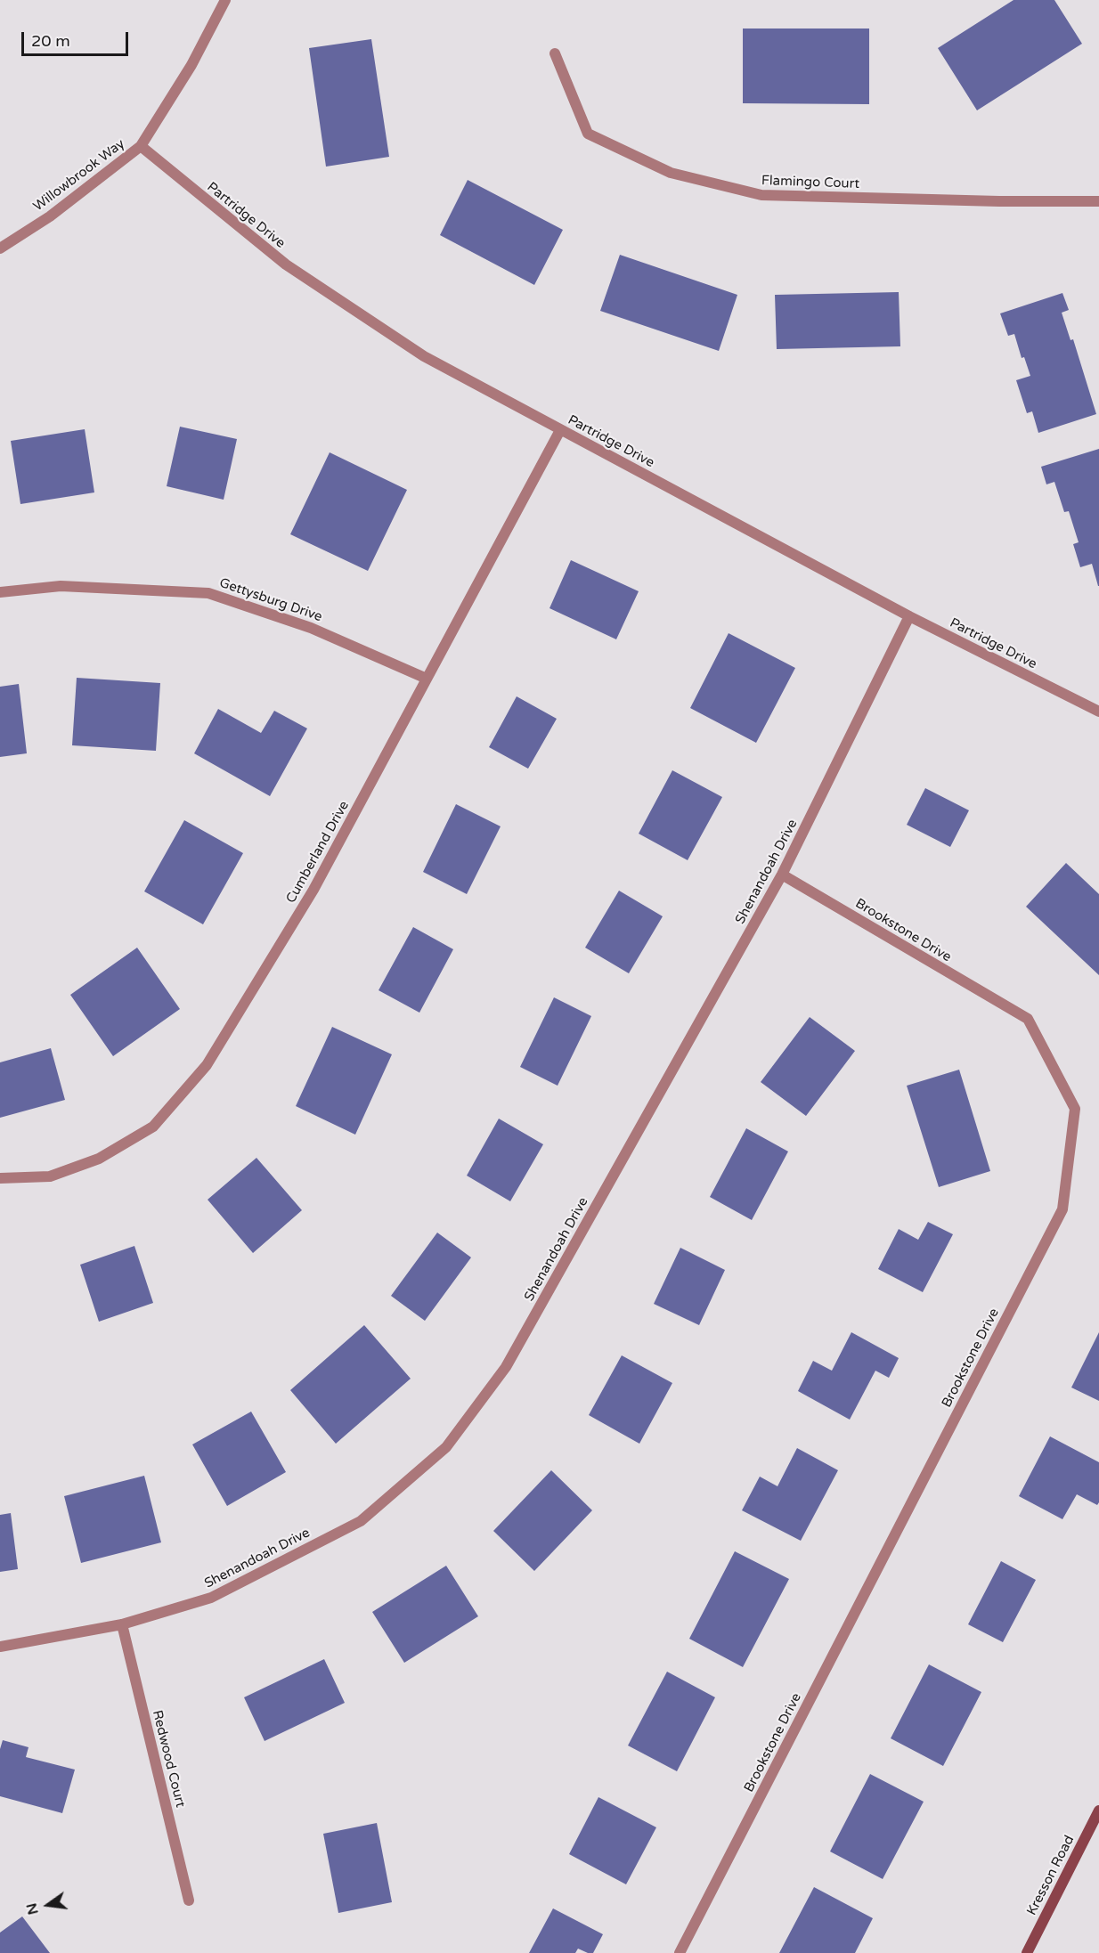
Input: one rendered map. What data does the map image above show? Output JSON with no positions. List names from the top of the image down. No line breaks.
{"streets":{"main road":["Kresson Road"],"street":["Willowbrook Way","Flamingo Court","Partridge Drive","Gettysburg Drive","Cumberland Drive","Shenandoah Drive","Brookstone Drive","Redwood Court"]},"crossings":[["Willowbrook Way","Partridge Drive"],["Partridge Drive","Cumberland Drive"],["Partridge Drive","Shenandoah Drive"],["Gettysburg Drive","Cumberland Drive"],["Shenandoah Drive","Brookstone Drive"],["Shenandoah Drive","Redwood Court"]],"scale_bar":"20 m","north":"left"}
